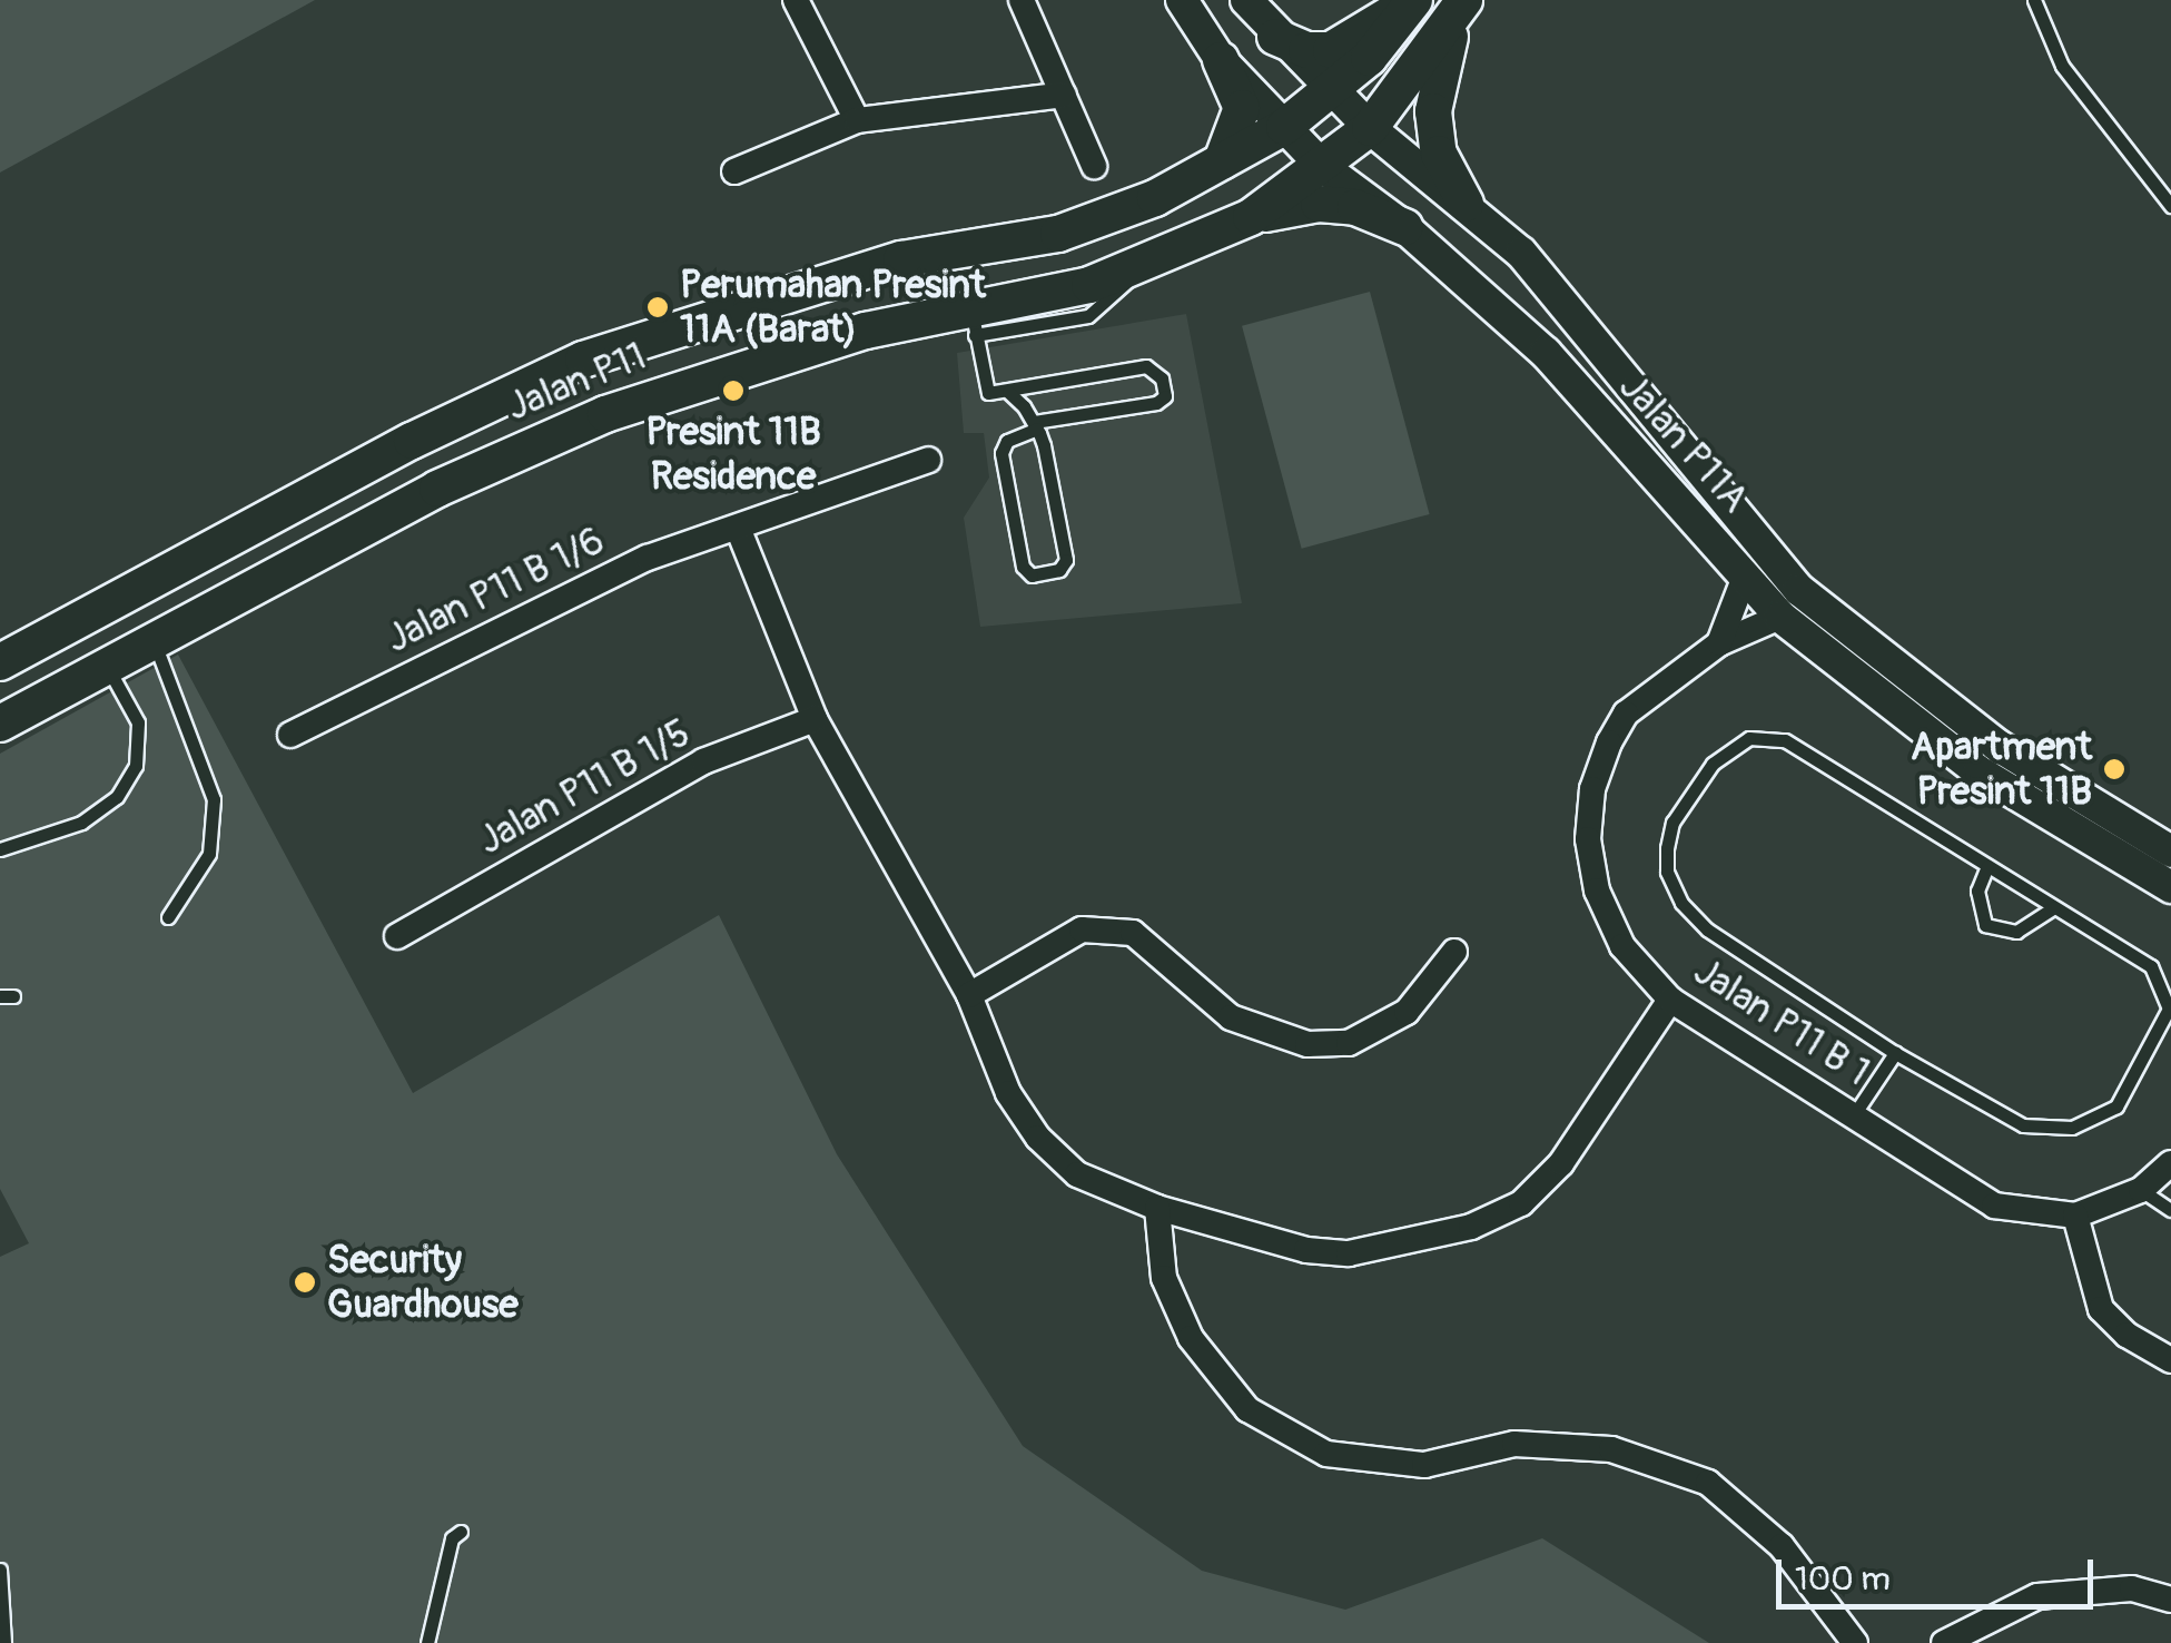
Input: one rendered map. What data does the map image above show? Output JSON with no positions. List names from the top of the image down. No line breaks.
{"streets":{"main road":["Jalan P11"],"street":["Jalan P11A","Jalan P11 B 1/6","Jalan P11 B 1/5","Jalan P11 B 1"]},"crossings":[["Jalan P11","Jalan P11A"],["Jalan P11A","Jalan P11 B 1"]],"places":["Perumahan Presint 11A (Barat)","Presint 11B Residence","Apartment Presint 11B","Security Guardhouse"],"scale_bar":"100 m"}
